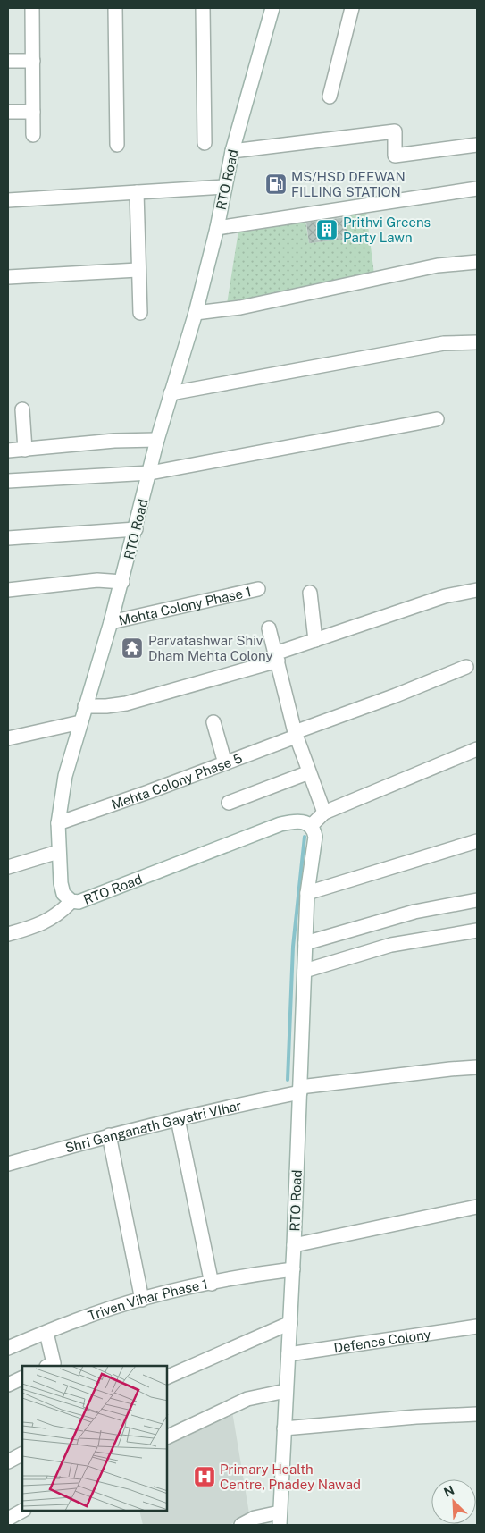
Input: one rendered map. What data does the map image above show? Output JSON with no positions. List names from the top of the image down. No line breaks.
{"streets":{"street":["RTO Road","Mehta Colony Phase 1","Mehta Colony Phase 5","Shri Ganganath Gayatri VIhar","Triven Vihar Phase 1","Defence Colony"]},"crossings":[["RTO Road","Mehta Colony Phase 1"],["RTO Road","Mehta Colony Phase 5"],["RTO Road","Shri Ganganath Gayatri VIhar"],["RTO Road","Triven Vihar Phase 1"],["RTO Road","Defence Colony"]],"places":{"fuel station":["MS/HSD DEEWAN FILLING STATION"],"building":["Prithvi Greens Party Lawn"],"temple":["Parvatashwar Shiv Dham Mehta Colony"],"hospital":["Primary Health Centre, Pnadey Nawad"]},"north":"top left"}
